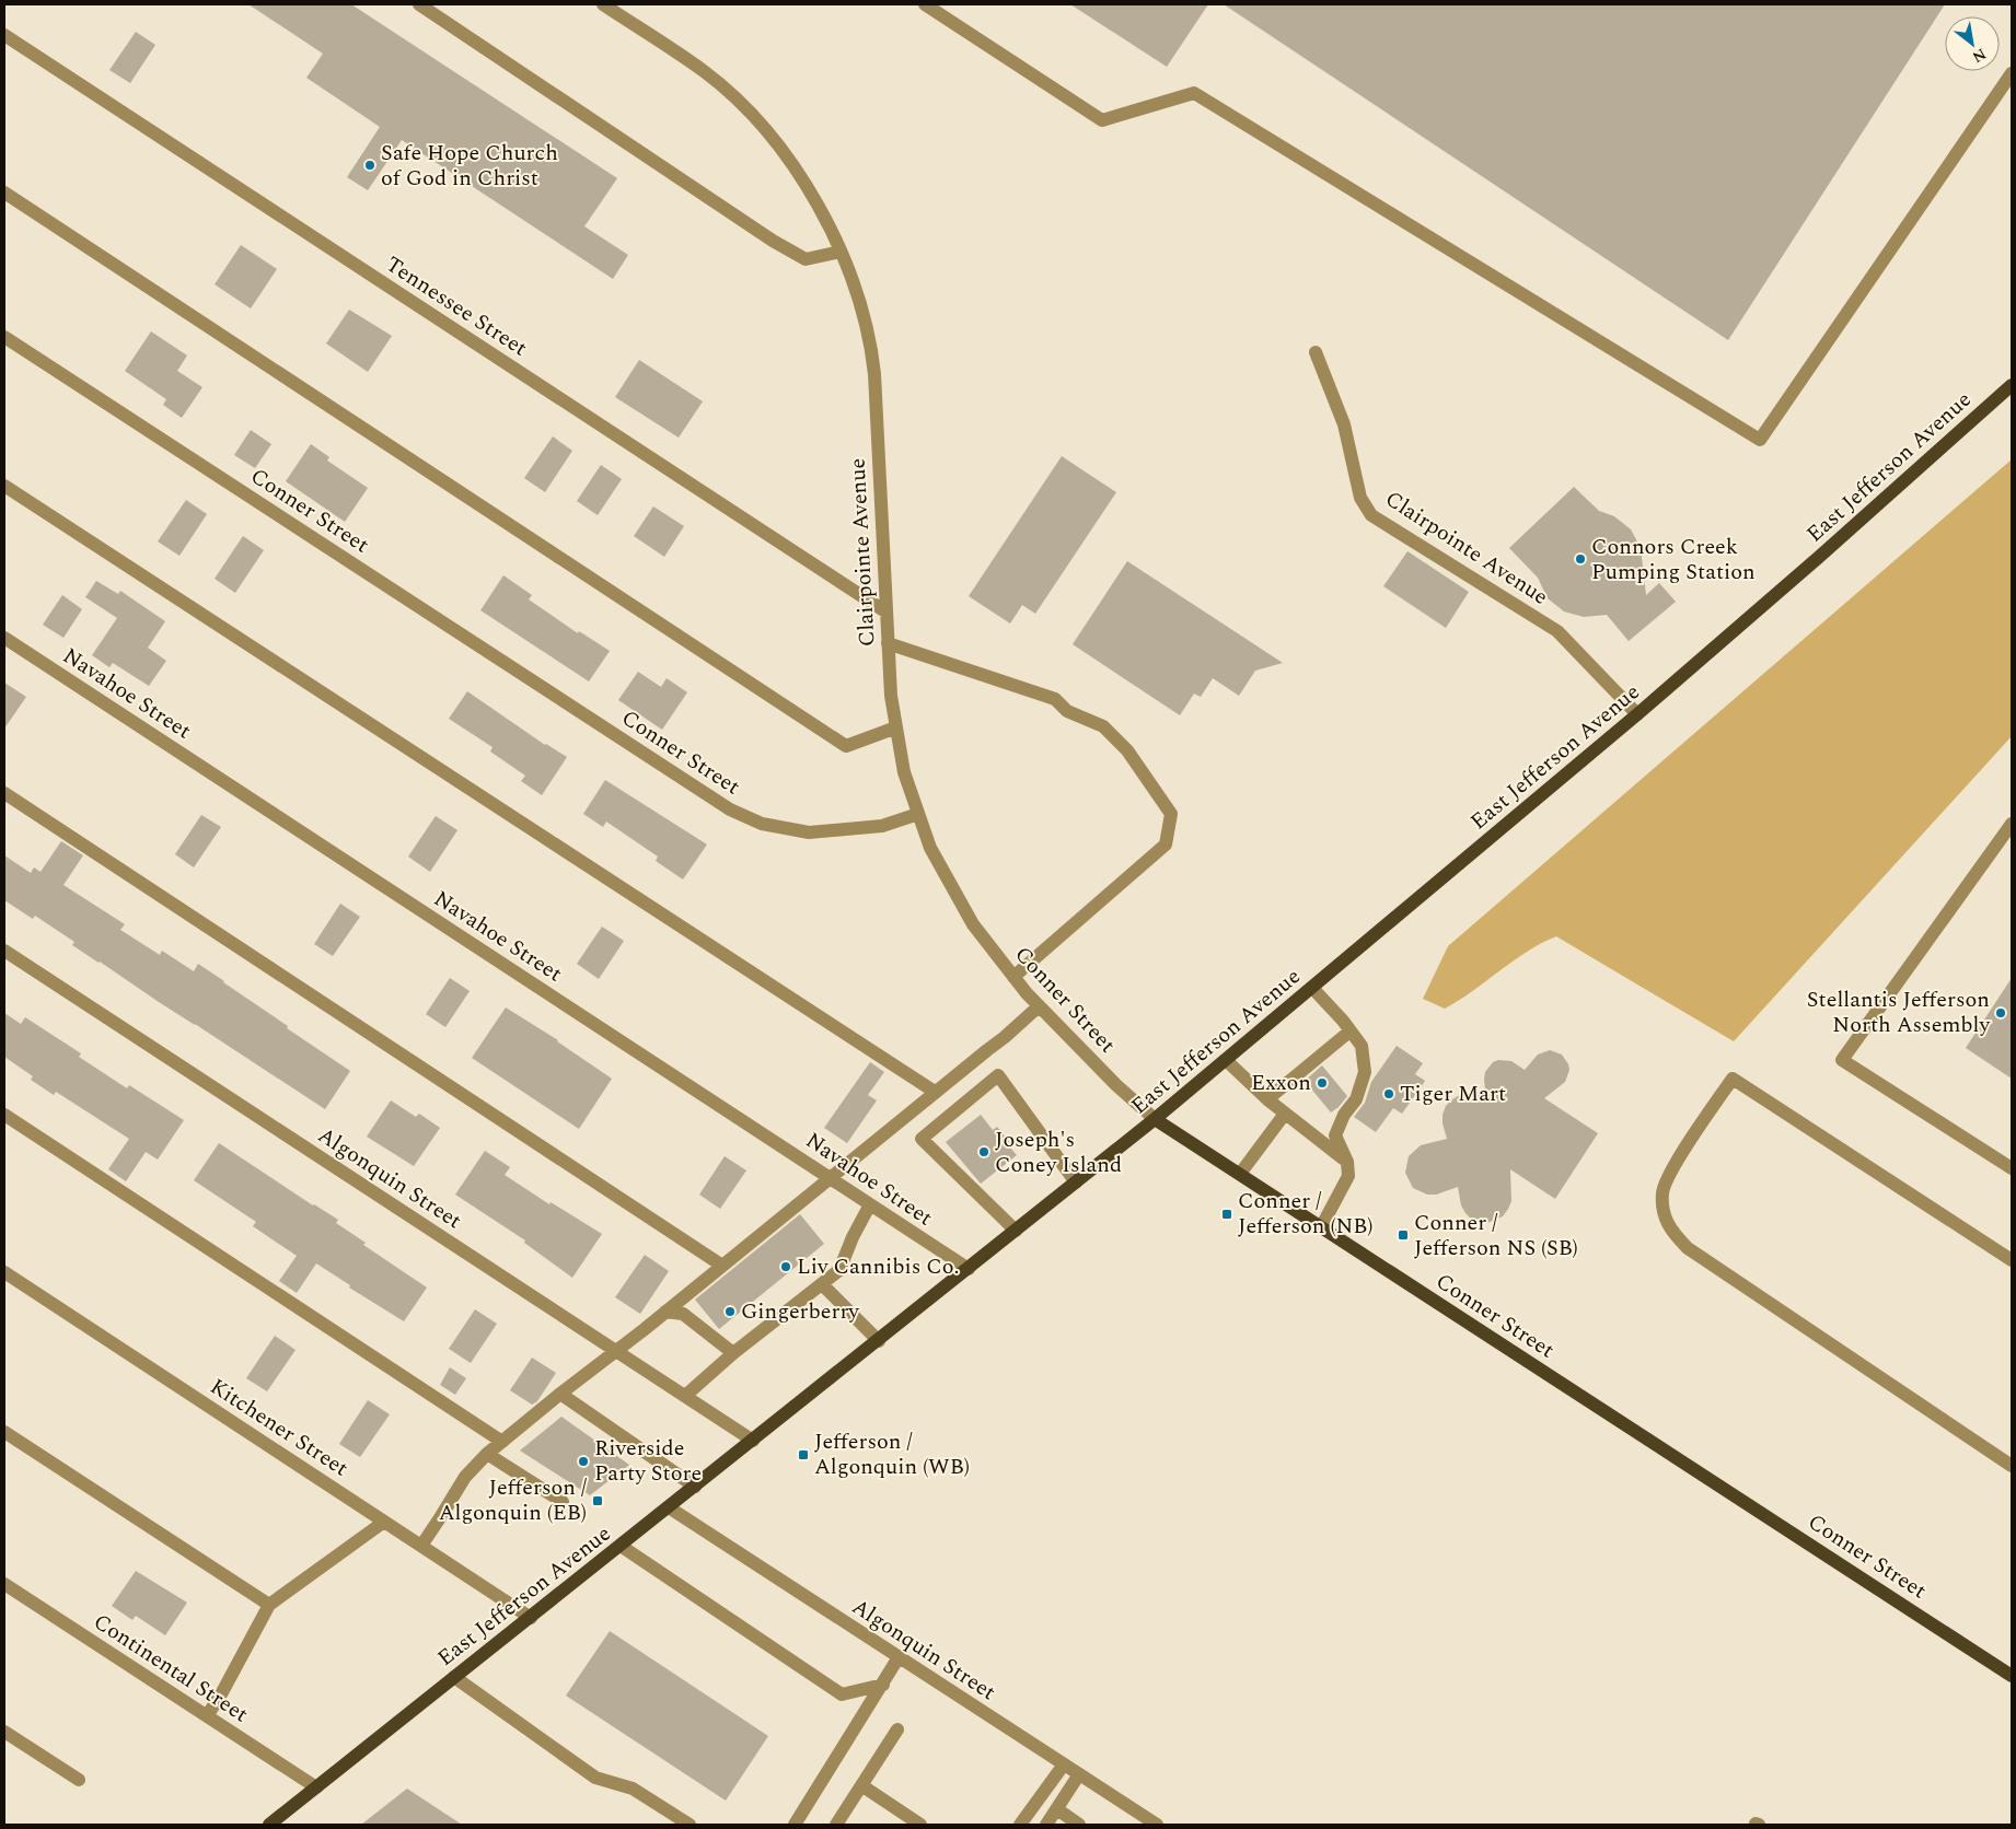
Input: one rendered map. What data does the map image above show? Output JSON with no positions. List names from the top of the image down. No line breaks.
{"streets":{"main road":["East Jefferson Avenue","Conner Street"],"street":["Tennessee Street","Clairpointe Avenue","Navahoe Street","Algonquin Street","Kitchener Street","Continental Street"]},"crossings":[["Tennessee Street","Clairpointe Avenue"],["East Jefferson Avenue","Conner Street"],["East Jefferson Avenue","Clairpointe Avenue"],["East Jefferson Avenue","Navahoe Street"],["East Jefferson Avenue","Algonquin Street"],["East Jefferson Avenue","Kitchener Street"],["East Jefferson Avenue","Continental Street"],["Conner Street","Clairpointe Avenue"]],"places":{"other":["Safe Hope Church of God in Christ","Connors Creek Pumping Station","Stellantis Jefferson North Assembly","Exxon","Tiger Mart","Joseph's Coney Island","Liv Cannibis Co.","Gingerberry","Riverside Party Store"],"transit":["Conner / Jefferson (NB)","Conner / Jefferson NS (SB)","Jefferson / Algonquin (WB)","Jefferson / Algonquin (EB)"]},"north":"bottom right"}
